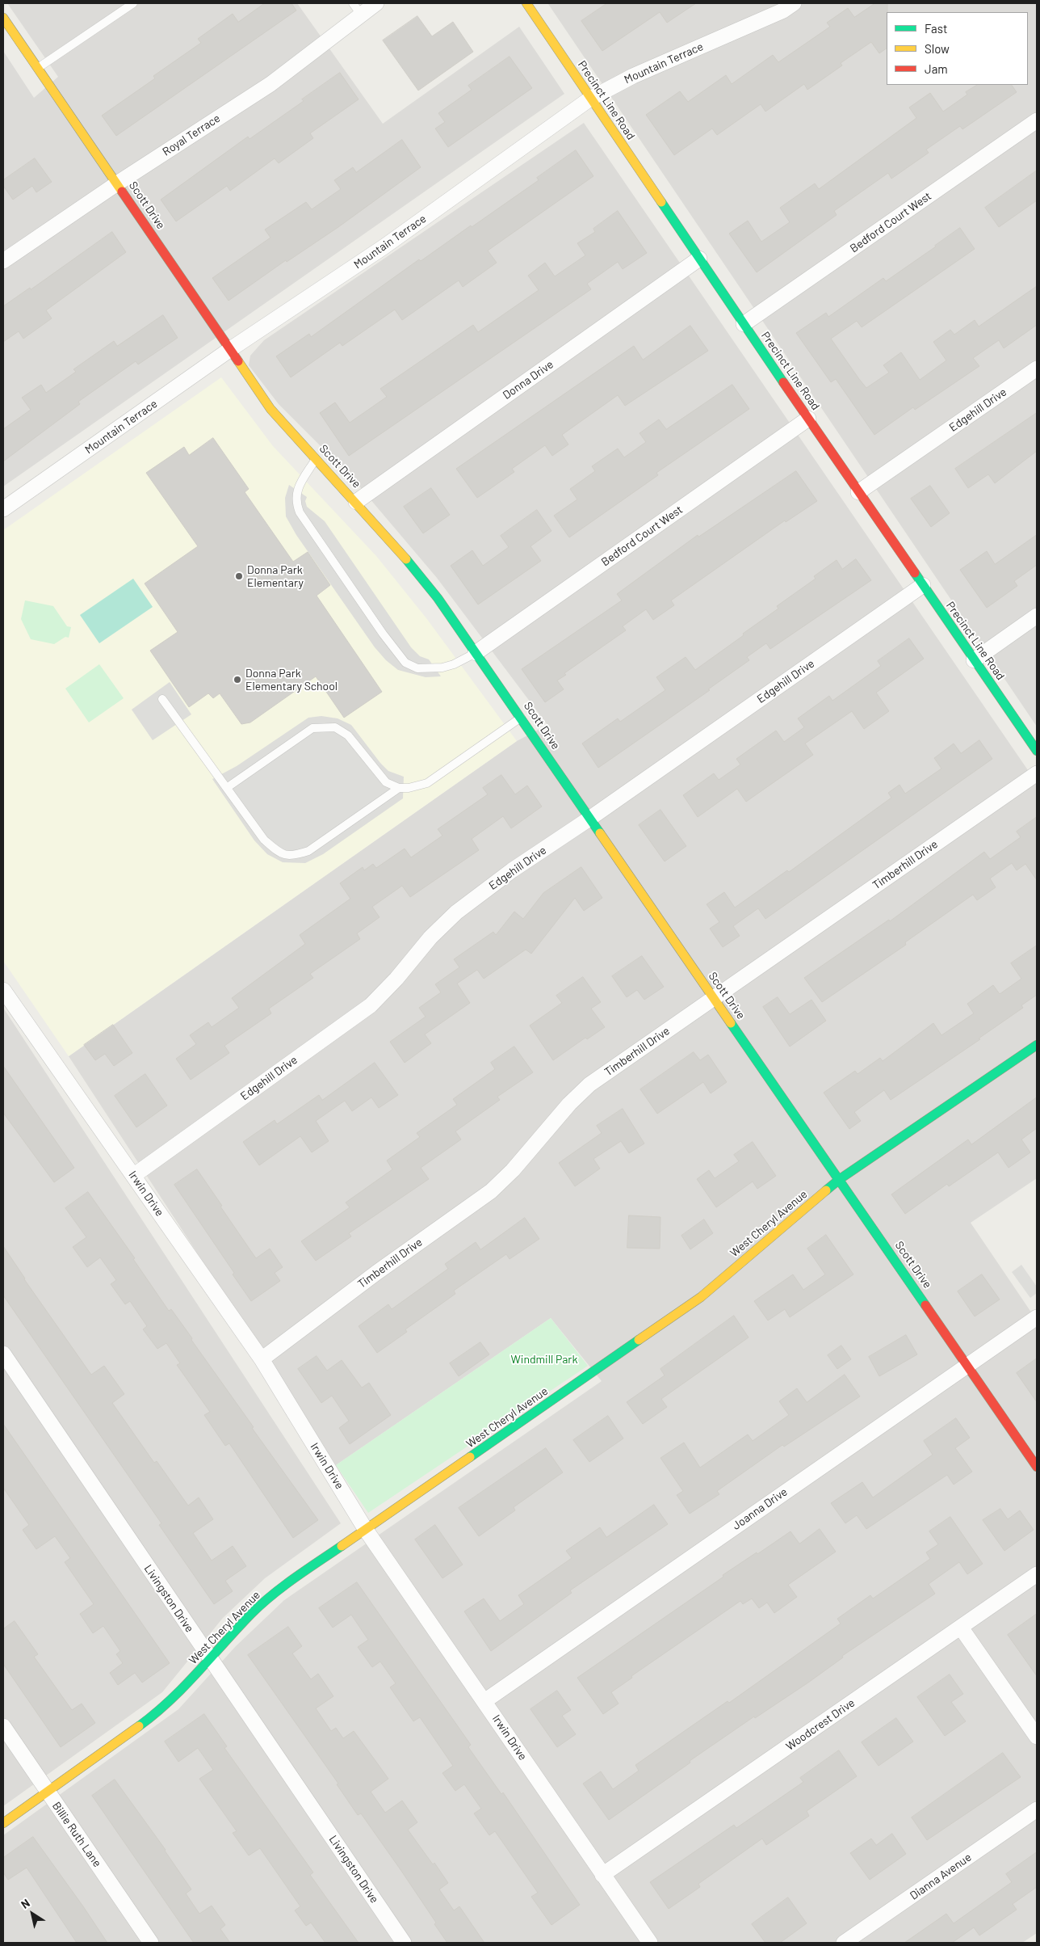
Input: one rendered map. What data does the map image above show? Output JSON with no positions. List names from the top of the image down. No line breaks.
{"streets":{"street":["Mountain Terrace","Precinct Line Road","Royal Terrace","Scott Drive","Bedford Court West","Donna Drive","Edgehill Drive","Timberhill Drive","Irwin Drive","West Cheryl Avenue","Joanna Drive","Livingston Drive","Woodcrest Drive","Billie Ruth Lane","Dianna Avenue"]},"crossings":[["Mountain Terrace","Precinct Line Road"],["Mountain Terrace","Scott Drive"],["Precinct Line Road","Bedford Court West"],["Precinct Line Road","Donna Drive"],["Precinct Line Road","Edgehill Drive"],["Royal Terrace","Scott Drive"],["Scott Drive","Bedford Court West"],["Scott Drive","Donna Drive"],["Scott Drive","Edgehill Drive"],["Scott Drive","Timberhill Drive"],["Scott Drive","West Cheryl Avenue"],["Scott Drive","Joanna Drive"],["Edgehill Drive","Irwin Drive"],["Timberhill Drive","Irwin Drive"],["Irwin Drive","West Cheryl Avenue"],["Irwin Drive","Joanna Drive"],["Irwin Drive","Woodcrest Drive"],["West Cheryl Avenue","Livingston Drive"],["West Cheryl Avenue","Billie Ruth Lane"]],"parks":["Windmill Park"],"places":["Donna Park Elementary","Donna Park Elementary School"],"legend":["Fast","Slow","Jam"],"north":"top left"}
